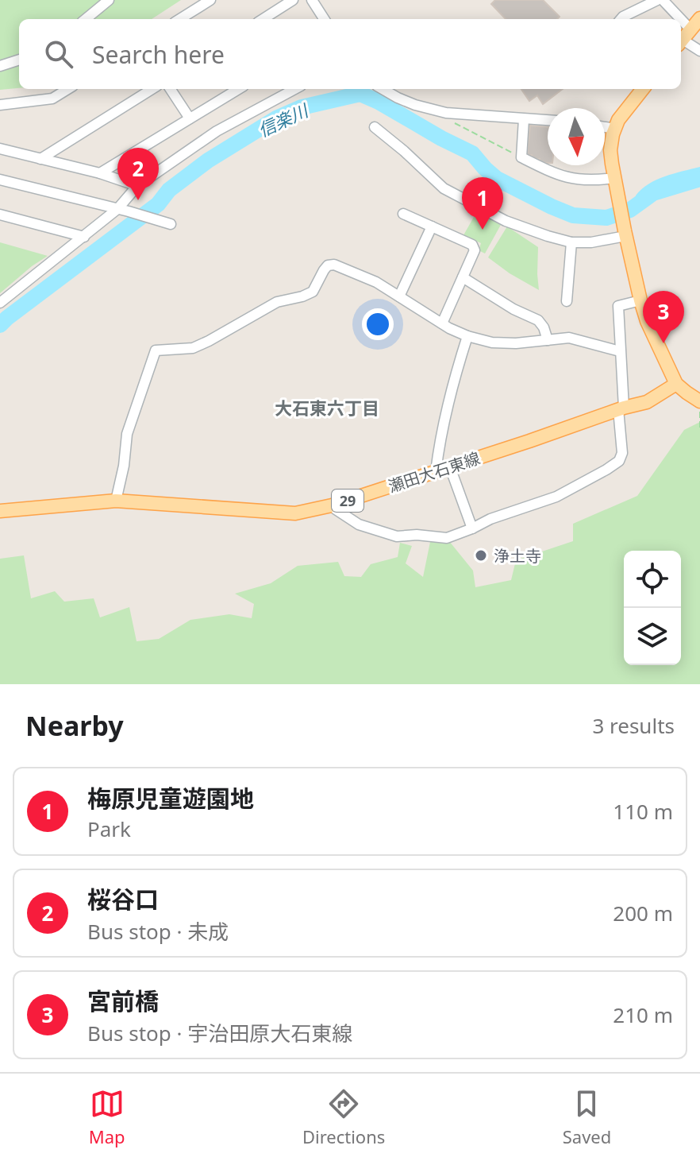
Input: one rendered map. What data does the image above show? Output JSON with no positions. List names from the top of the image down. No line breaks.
{"streets":{"main road":["瀬田大石東線","29"]},"districts":["大石東六丁目"],"water":["信楽川"],"places":["浄土寺"],"north":"bottom","page":{"search":"Search here","pins":["2","1","3"],"heading":["Nearby","3 results"],"list":[{"mark":"1","name":"梅原児童遊園地","note":"Park","value":"110 m"},{"mark":"2","name":"桜谷口","note":"Bus stop · 未成","value":"200 m"},{"mark":"3","name":"宮前橋","note":"Bus stop · 宇治田原大石東線","value":"210 m"}],"nav":["Map","Directions","Saved"]}}
